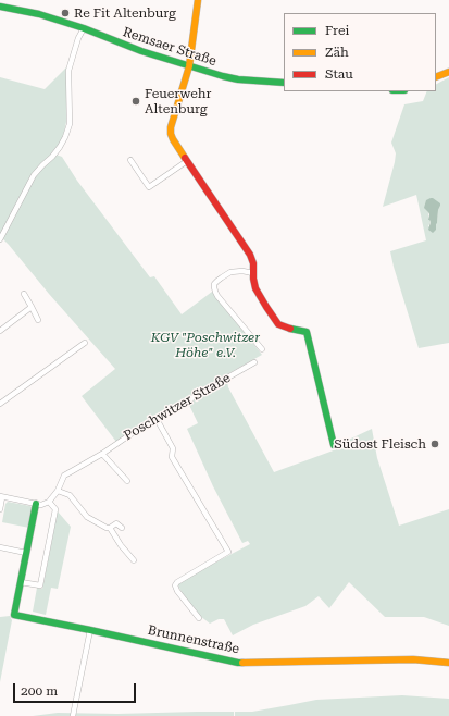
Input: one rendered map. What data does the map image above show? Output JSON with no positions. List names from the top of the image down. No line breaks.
{"streets":{"street":["Remsaer Straße","Poschwitzer Straße","Brunnenstraße"]},"parks":["KGV \"Poschwitzer Höhe\" e.V."],"places":["Re Fit Altenburg","Feuerwehr Altenburg","Südost Fleisch"],"legend":["Frei","Zäh","Stau"],"scale_bar":"200 m"}
